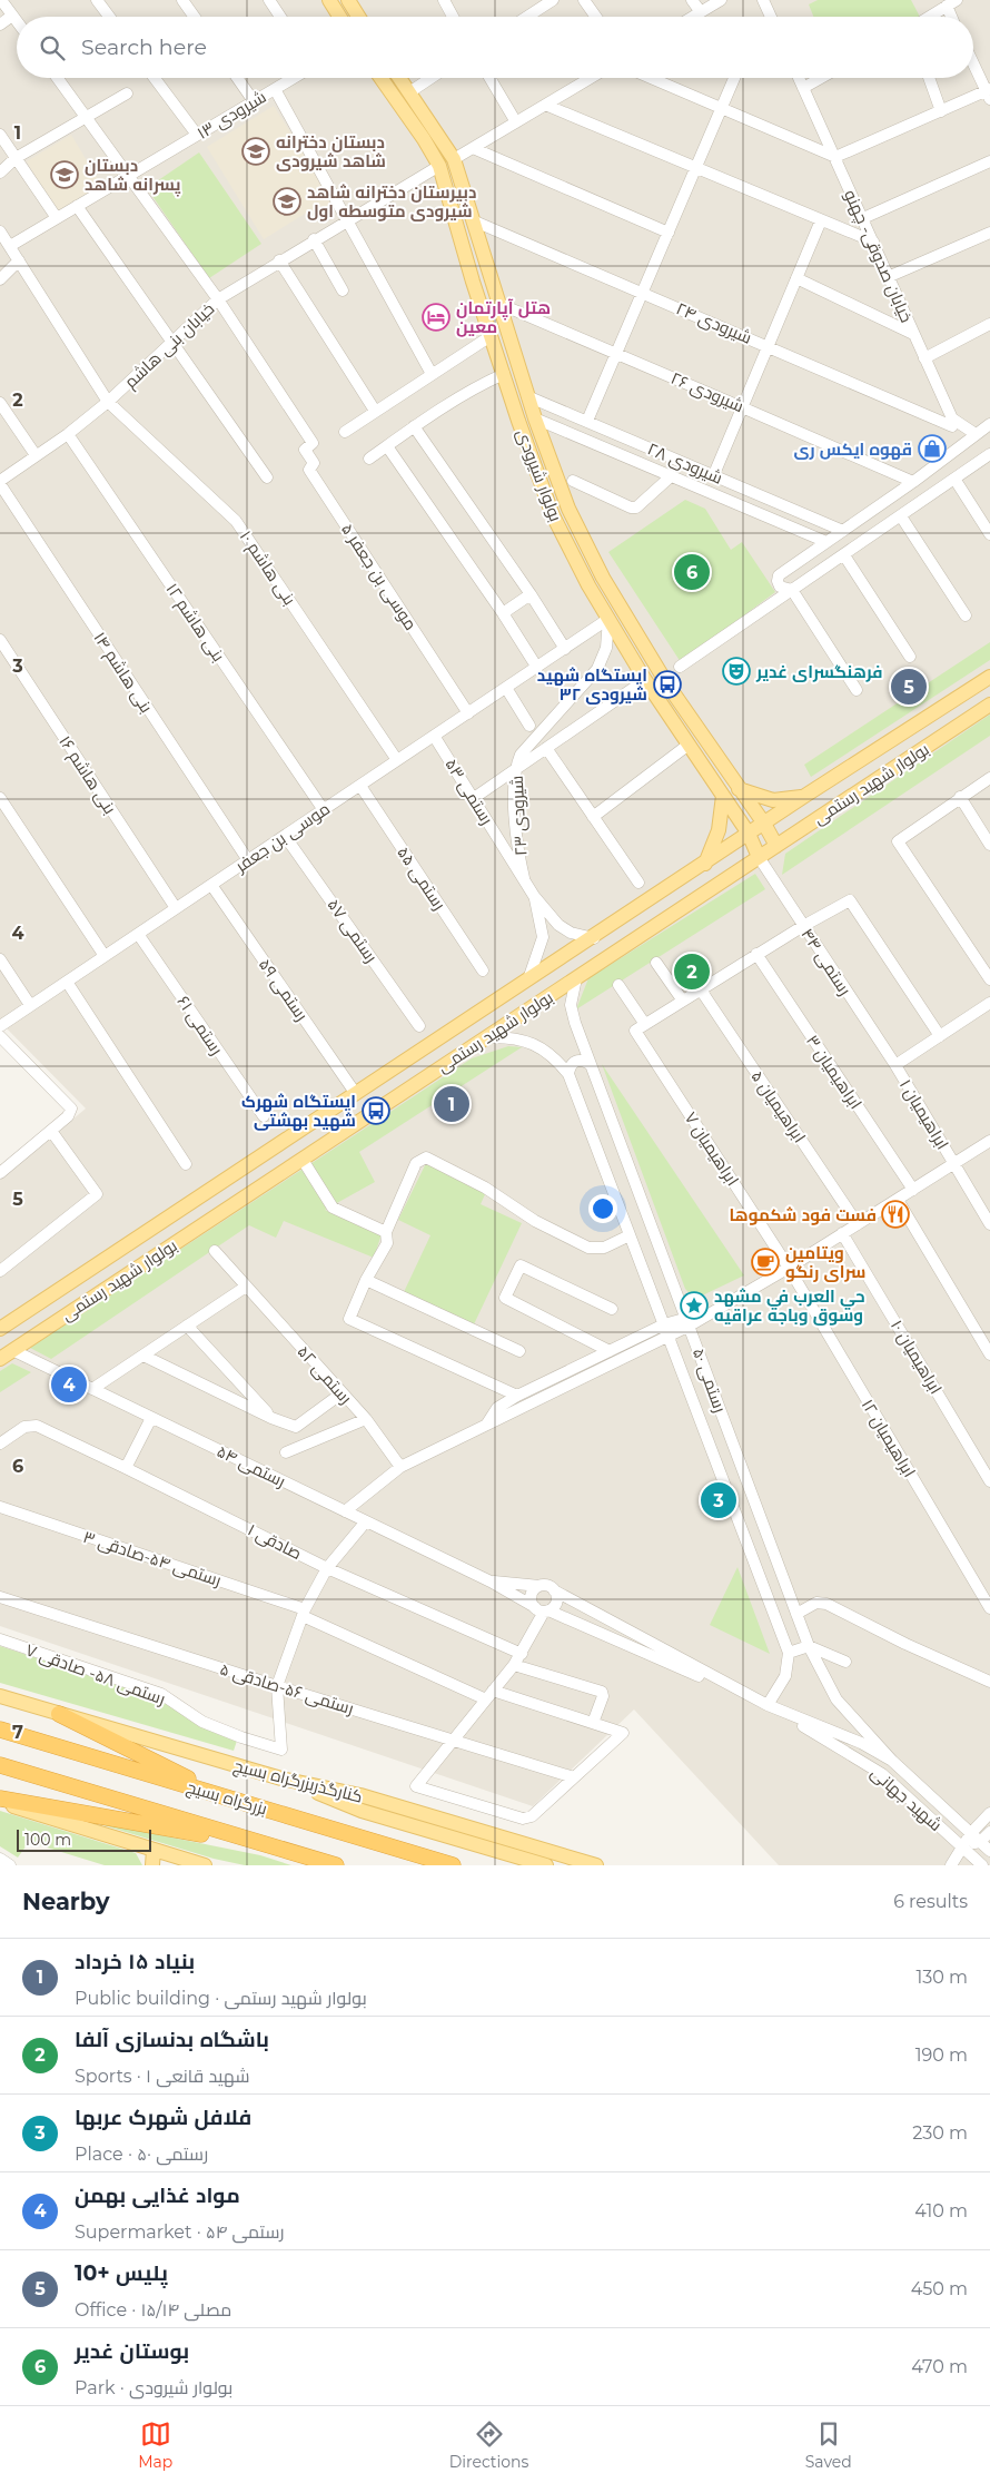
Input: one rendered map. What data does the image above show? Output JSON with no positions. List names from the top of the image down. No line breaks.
{"streets":{"highway":["بزرگراه بسیج"],"main road":["بولوار شیرودی","بولوار شهید رستمی","کنارگذربزرگراه بسیج"],"street":["شیرودی ۱۳","خیابان صدوقی- چهنو","شیرودی ۲۴","خیابان بنی هاشم","شیرودی ۲۶","شیرودی ۲۸","بنی هاشم ۱۰","موسی بن جعفر ۵","بنی هاشم ۱۲","بنی هاشم ۱۴","بنی هاشم ۱۶","رستمی ۵۳","شیرودی ۲۳","موسی بن جعفر","رستمی ۵۵","رستمی ۵۷","رستمی ۴۴","رستمی ۵۹","رستمی ۶۱","ابراهیمیان ۳","ابراهیمیان ۵","ابراهیمیان ۱","ابراهیمیان ۷","ابراهیمیان ۱۰","رستمی ۵۲","رستمی ۵۰","ابراهیمیان ۱۲","رستمی ۵۴","صادقی ۱","رستمی ۵۴-صادقی ۳","رستمی ۵۸- صادقی ۷","رستمی ۵۶-صادقی ۵","شهید جهانی"]},"crossings":[["شیرودی ۱۳","بنی هاشم ۱۰"],["خیابان صدوقی- چهنو","شیرودی ۲۴"],["شیرودی ۲۴","بولوار شیرودی"],["خیابان بنی هاشم","بولوار شیرودی"],["خیابان بنی هاشم","بنی هاشم ۱۰"],["خیابان بنی هاشم","موسی بن جعفر ۵"],["خیابان بنی هاشم","بنی هاشم ۱۲"],["خیابان بنی هاشم","بنی هاشم ۱۴"],["شیرودی ۲۶","بولوار شیرودی"],["شیرودی ۲۸","بولوار شیرودی"],["بولوار شیرودی","بولوار شهید رستمی"],["بولوار شیرودی","شیرودی ۲۳"],["بولوار شیرودی","موسی بن جعفر"],["بولوار شیرودی","رستمی ۴۴"],["بنی هاشم ۱۰","موسی بن جعفر"],["موسی بن جعفر ۵","موسی بن جعفر"],["بنی هاشم ۱۲","موسی بن جعفر"],["بنی هاشم ۱۴","موسی بن جعفر"],["بنی هاشم ۱۶","موسی بن جعفر"],["بولوار شهید رستمی","رستمی ۵۳"],["بولوار شهید رستمی","رستمی ۴۴"],["بولوار شهید رستمی","رستمی ۵۹"],["بولوار شهید رستمی","رستمی ۵۰"],["بولوار شهید رستمی","رستمی ۵۴"],["رستمی ۵۳","شیرودی ۲۳"],["رستمی ۵۳","موسی بن جعفر"],["شیرودی ۲۳","موسی بن جعفر"],["موسی بن جعفر","رستمی ۵۵"],["موسی بن جعفر","رستمی ۵۷"],["موسی بن جعفر","رستمی ۵۹"],["موسی بن جعفر","رستمی ۶۱"],["رستمی ۴۴","ابراهیمیان ۱"],["ابراهیمیان ۷","ابراهیمیان ۱۲"],["رستمی ۵۰","شهید جهانی"],["رستمی ۵۴","شهید جهانی"],["رستمی ۵۴-صادقی ۳","رستمی ۵۶-صادقی ۵"],["رستمی ۵۸- صادقی ۷","رستمی ۵۶-صادقی ۵"]],"places":{"school or university":["دبستان دخترانه شاهد شیرودی","دبستان پسرانه شاهد","دبیرستان دخترانه شاهد شیرودی متوسطه اول"],"hotel":["هتل آپارتمان معین"],"shop":["قهوه ایکس ری"],"theatre":["فرهنگسرای غدیر"],"bus stop":["ایستگاه شهید شیرودی ۳۲","ایستگاه شهرک شهید بهشتی"],"restaurant":["فست فود شکموها"],"cafe":["ویتامین سرای رنگو"],"place":["حي العرب في مشهد وسوق وباجه عراقيه"]},"scale_bar":"100 m","page":{"search":"Search here","pins":["6","5","2","1","4","3"],"scale":"100 m","heading":["Nearby","6 results"],"list":[{"mark":"1","name":"بنیاد ۱۵ خرداد","note":"Public building · بولوار شهید رستمی","value":"130 m"},{"mark":"2","name":"باشگاه بدنسازی آلفا","note":"Sports · شهید قانعی ۱","value":"190 m"},{"mark":"3","name":"فلافل شهرک عربها","note":"Place · رستمی ۵۰","value":"230 m"},{"mark":"4","name":"مواد غذایی بهمن","note":"Supermarket · رستمی ۵۴","value":"410 m"},{"mark":"5","name":"پلیس +10","note":"Office · مصلی ۱۵/۱۴","value":"450 m"},{"mark":"6","name":"بوستان غدیر","note":"Park · بولوار شیرودی","value":"470 m"}],"nav":["Map","Directions","Saved"]},"grid":{"rows":["1","2","3","4","5","6","7"]}}
